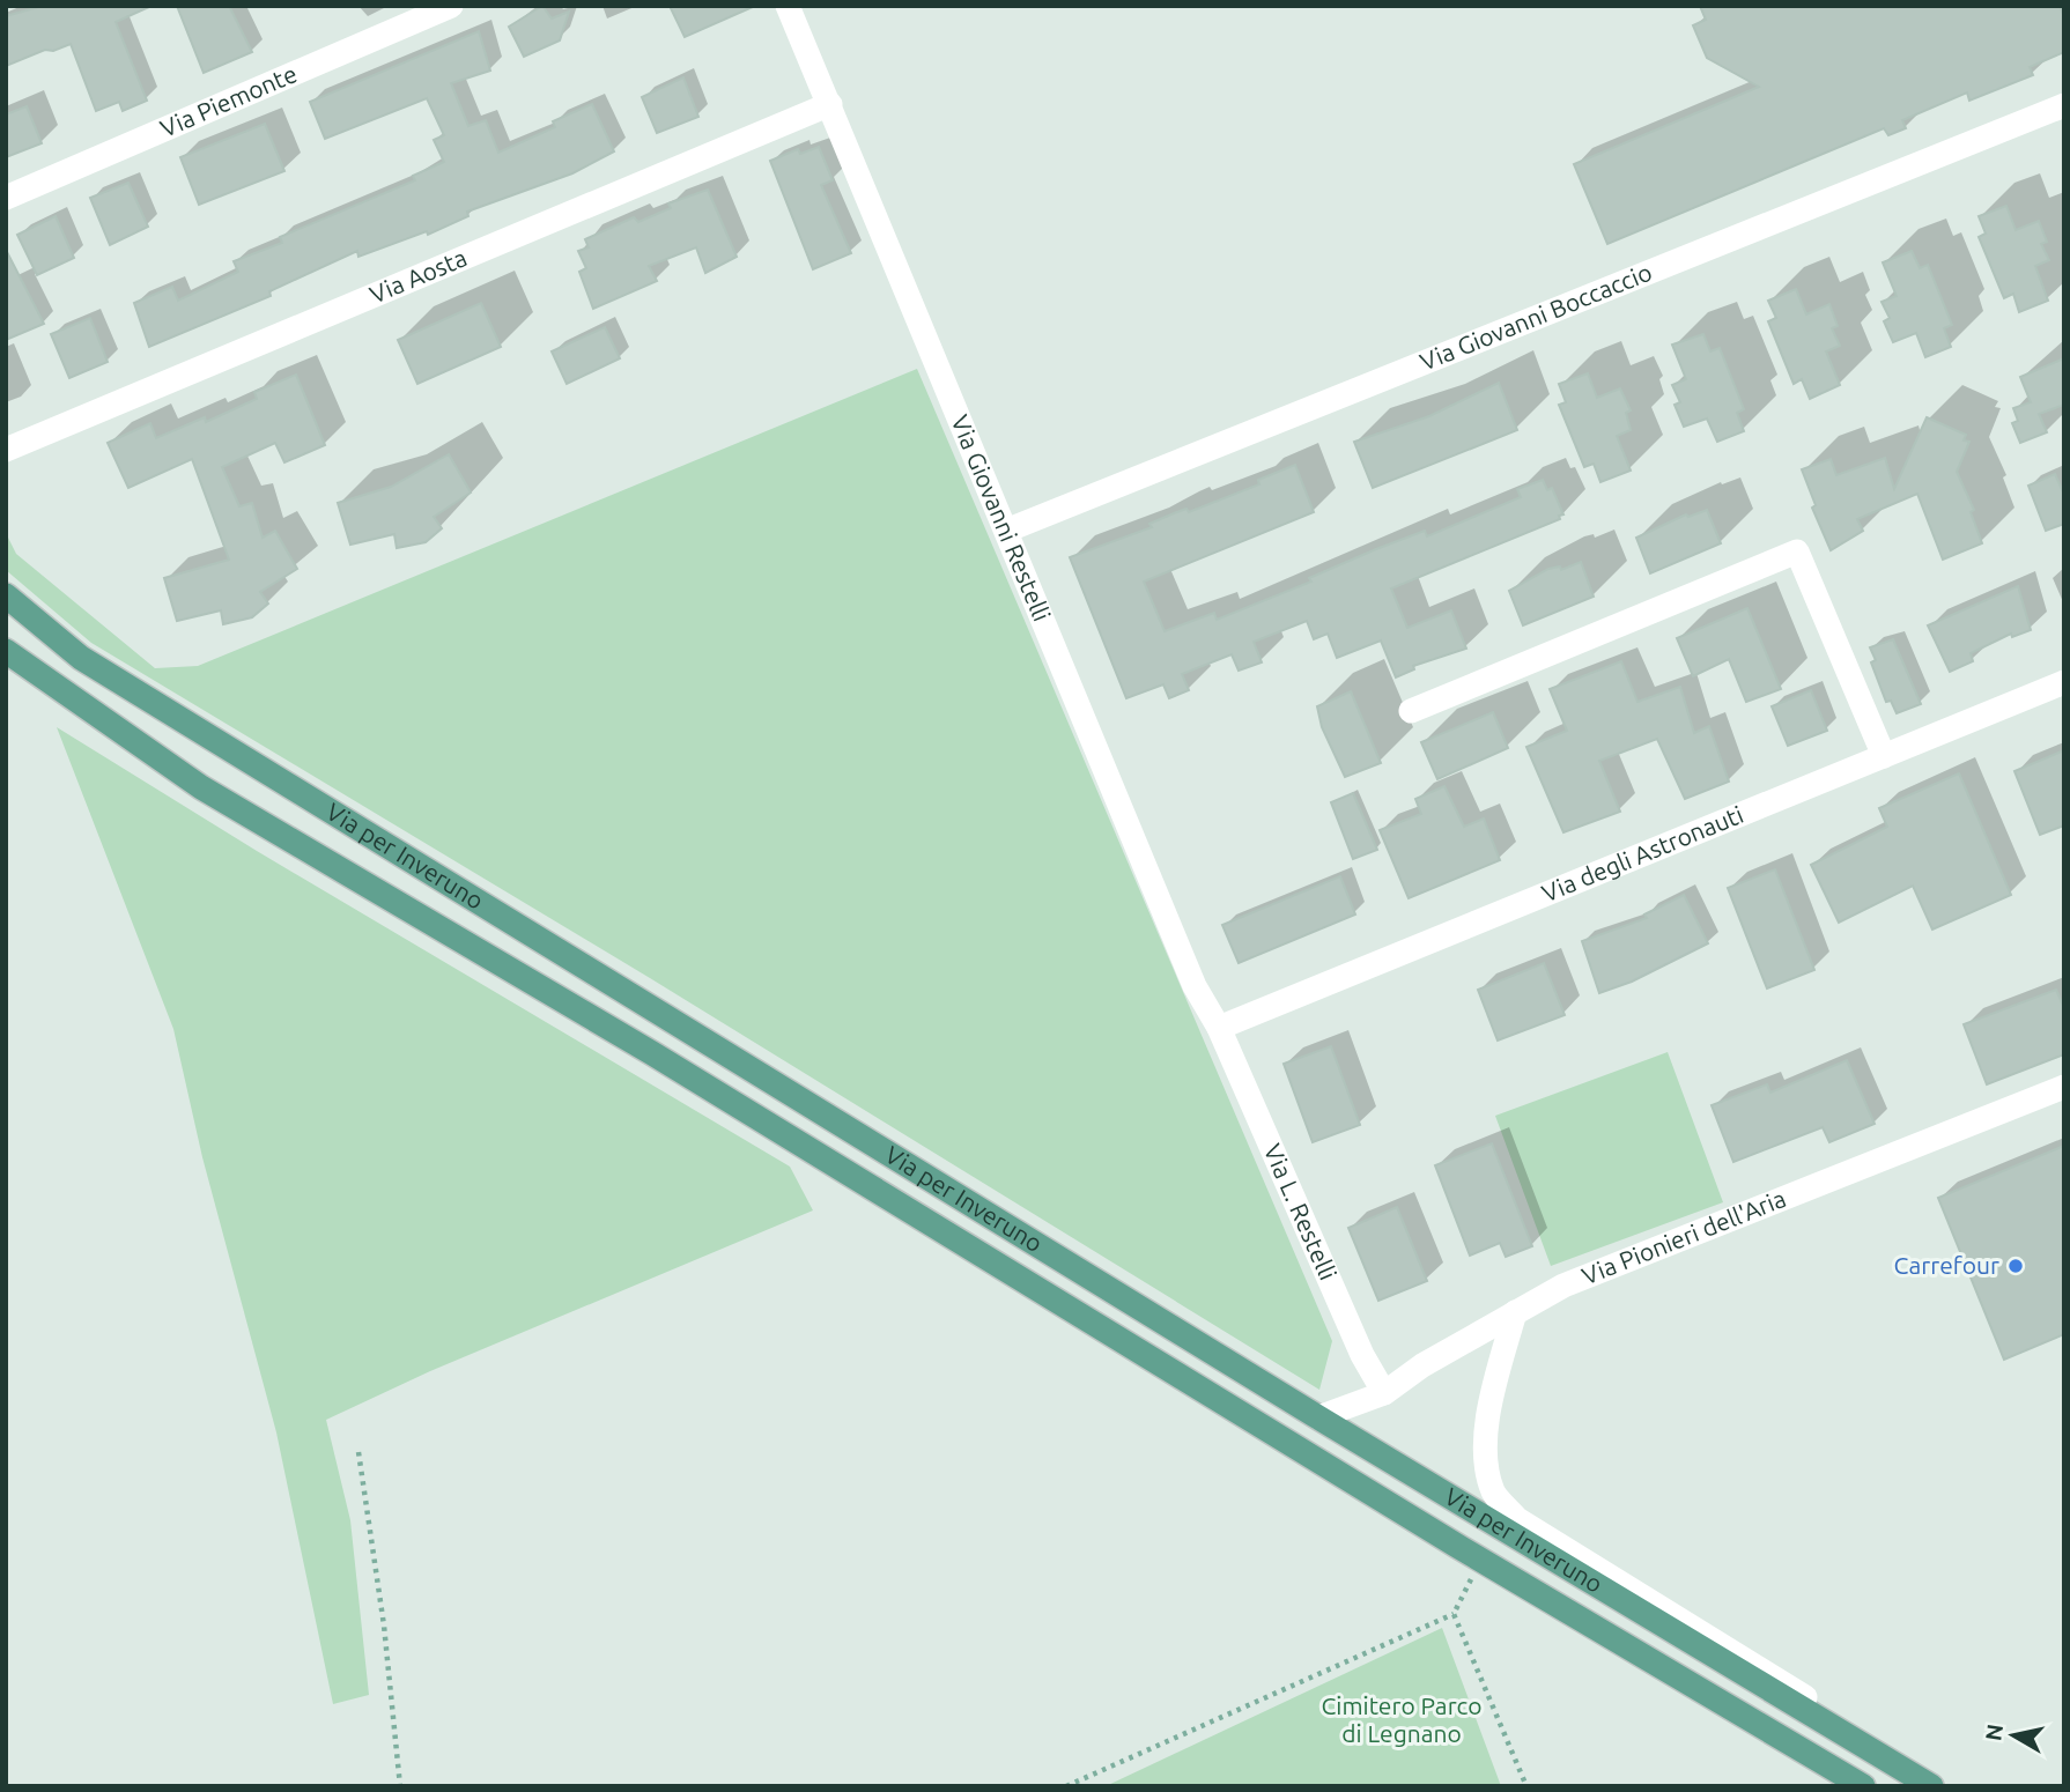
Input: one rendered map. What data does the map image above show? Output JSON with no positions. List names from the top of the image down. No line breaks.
{"streets":{"main road":["Via per Inveruno"],"street":["Via Piemonte","Via Aosta","Via Giovanni Boccaccio","Via Giovanni Restelli","Via degli Astronauti","Via L. Restelli","Via Pionieri dell'Aria"]},"crossings":[["Via Aosta","Via Giovanni Restelli"],["Via Giovanni Boccaccio","Via Giovanni Restelli"],["Via Giovanni Restelli","Via degli Astronauti"],["Via Giovanni Restelli","Via L. Restelli"],["Via degli Astronauti","Via L. Restelli"],["Via per Inveruno","Via Pionieri dell'Aria"],["Via L. Restelli","Via Pionieri dell'Aria"]],"parks":["Cimitero Parco di Legnano"],"places":["Carrefour"],"north":"left"}
